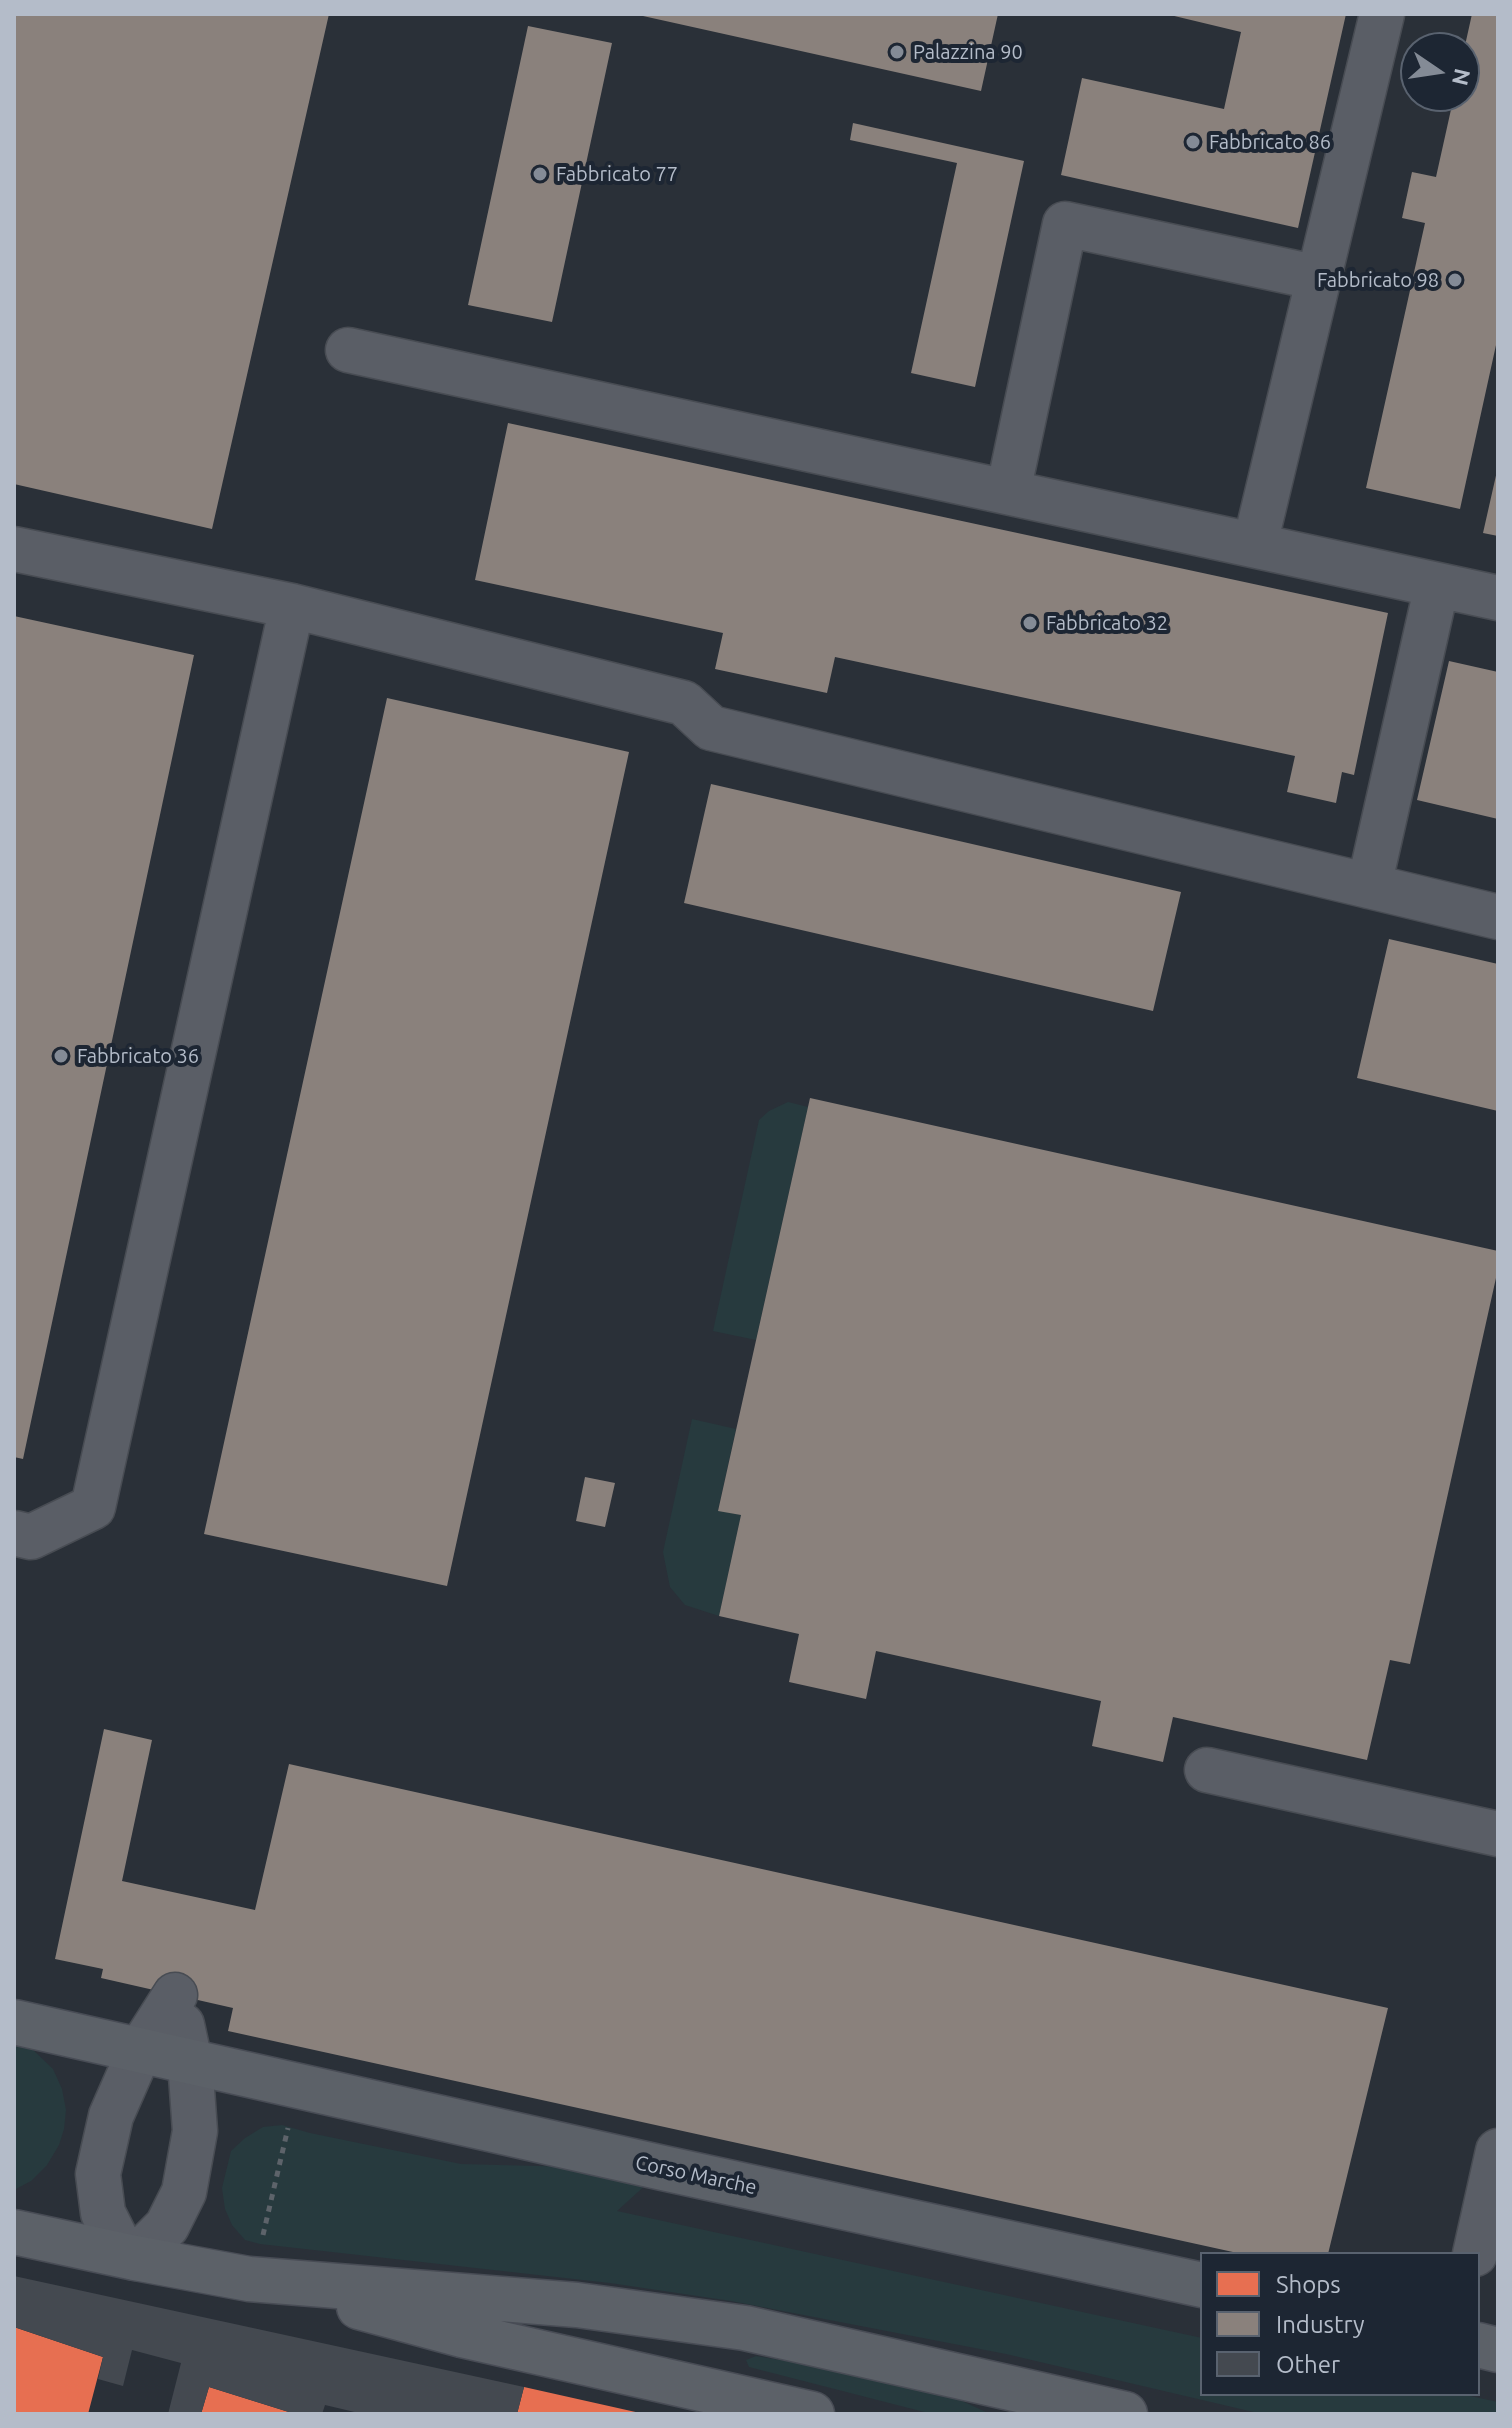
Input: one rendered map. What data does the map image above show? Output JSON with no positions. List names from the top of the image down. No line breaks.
{"streets":{"main road":["Corso Marche"]},"places":["Palazzina 90","Fabbricato 86","Fabbricato 77","Fabbricato 98","Fabbricato 32","Fabbricato 36"],"legend":["Shops","Industry","Other"],"north":"right"}
